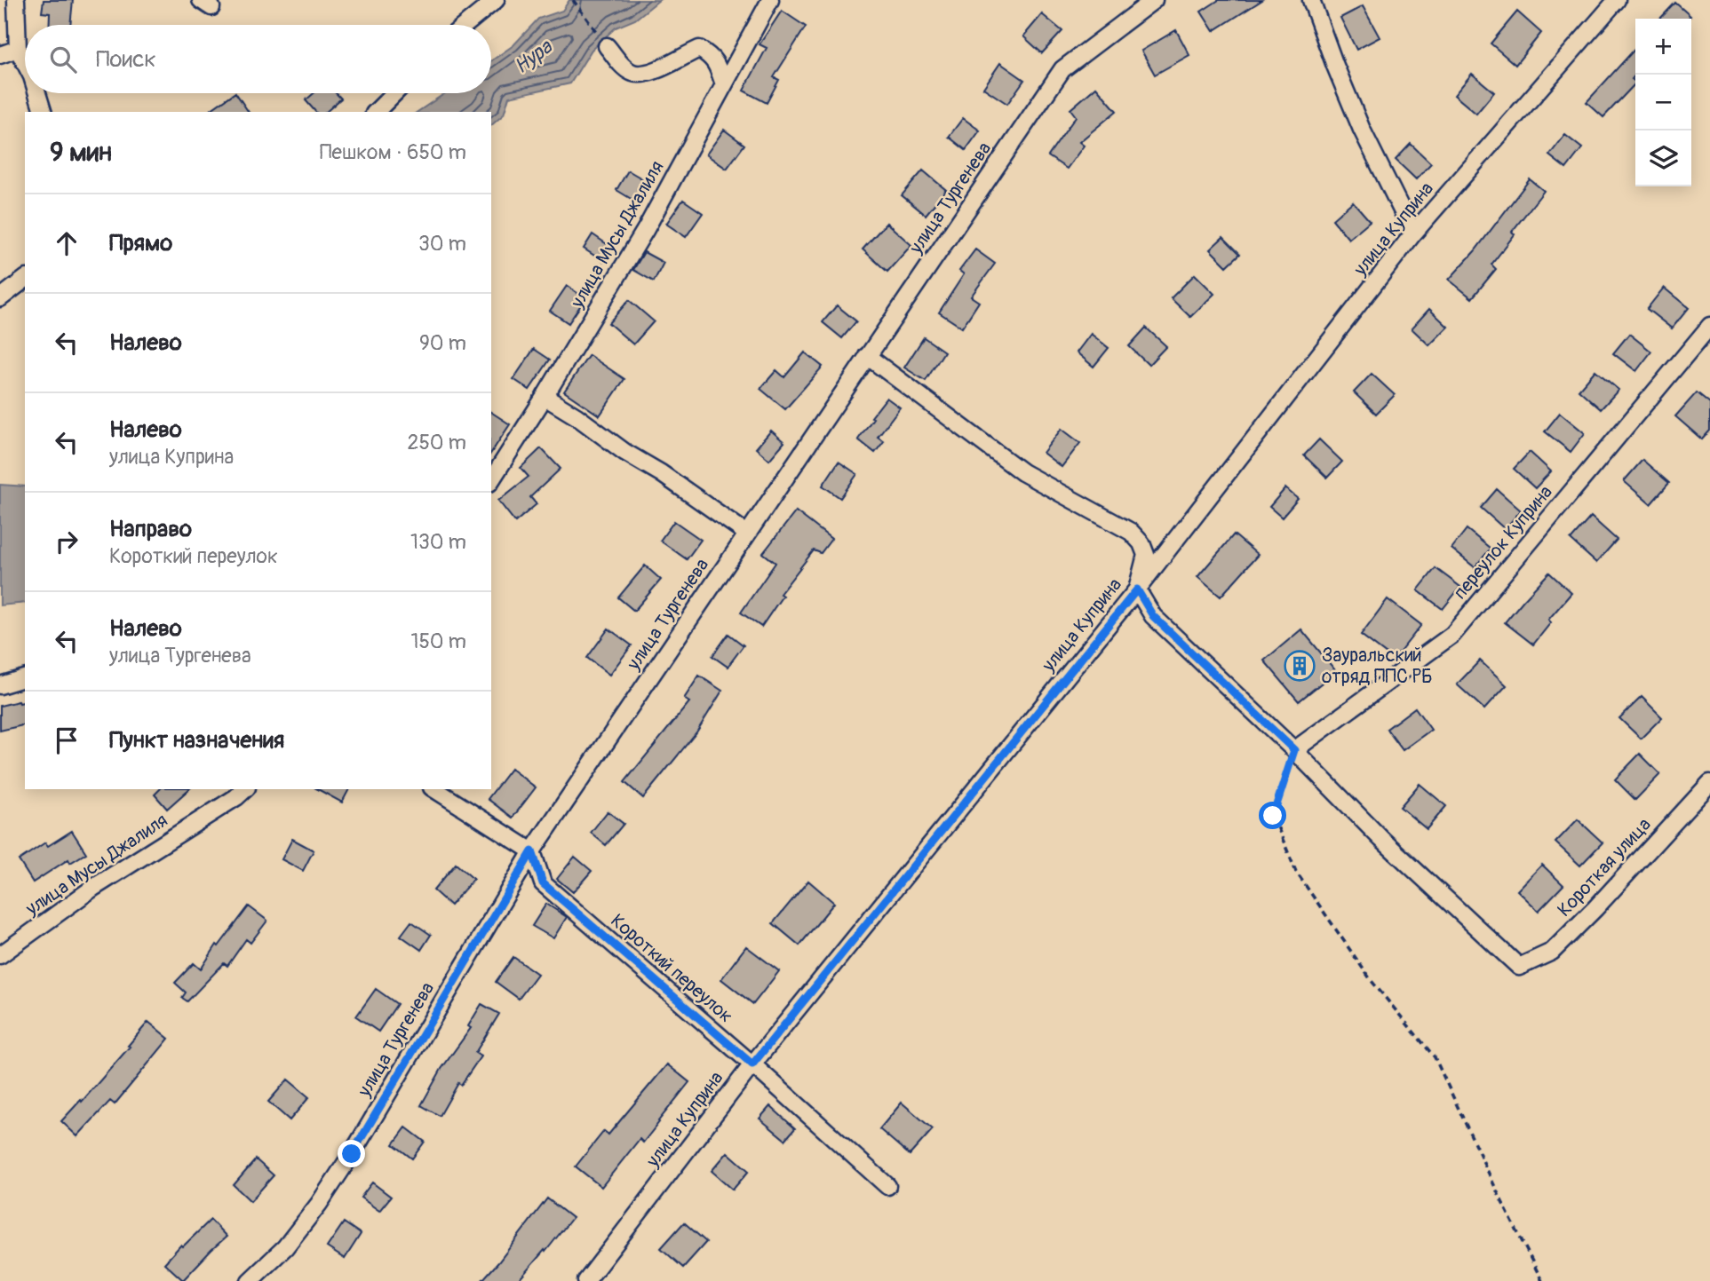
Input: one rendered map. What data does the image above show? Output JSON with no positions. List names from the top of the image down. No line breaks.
{"streets":{"street":["улица Тургенева","улица Куприна","улица Мусы Джалиля","переулок Куприна","Короткая улица","Короткий переулок"]},"crossings":[["улица Тургенева","Короткий переулок"],["улица Куприна","Короткий переулок"],["переулок Куприна","Короткая улица"]],"water":["Нура"],"places":{"building":["Зауральский отряд ППС РБ"]},"page":{"map_buttons":["+","−"],"search":"Поиск","heading":["9 мин","Пешком · 650 m"],"list":[["Прямо","30 m"],["Налево","90 m"],["Налево","улица Куприна","250 m"],["Направо","Короткий переулок","130 m"],["Налево","улица Тургенева","150 m"],"Пункт назначения"]}}
